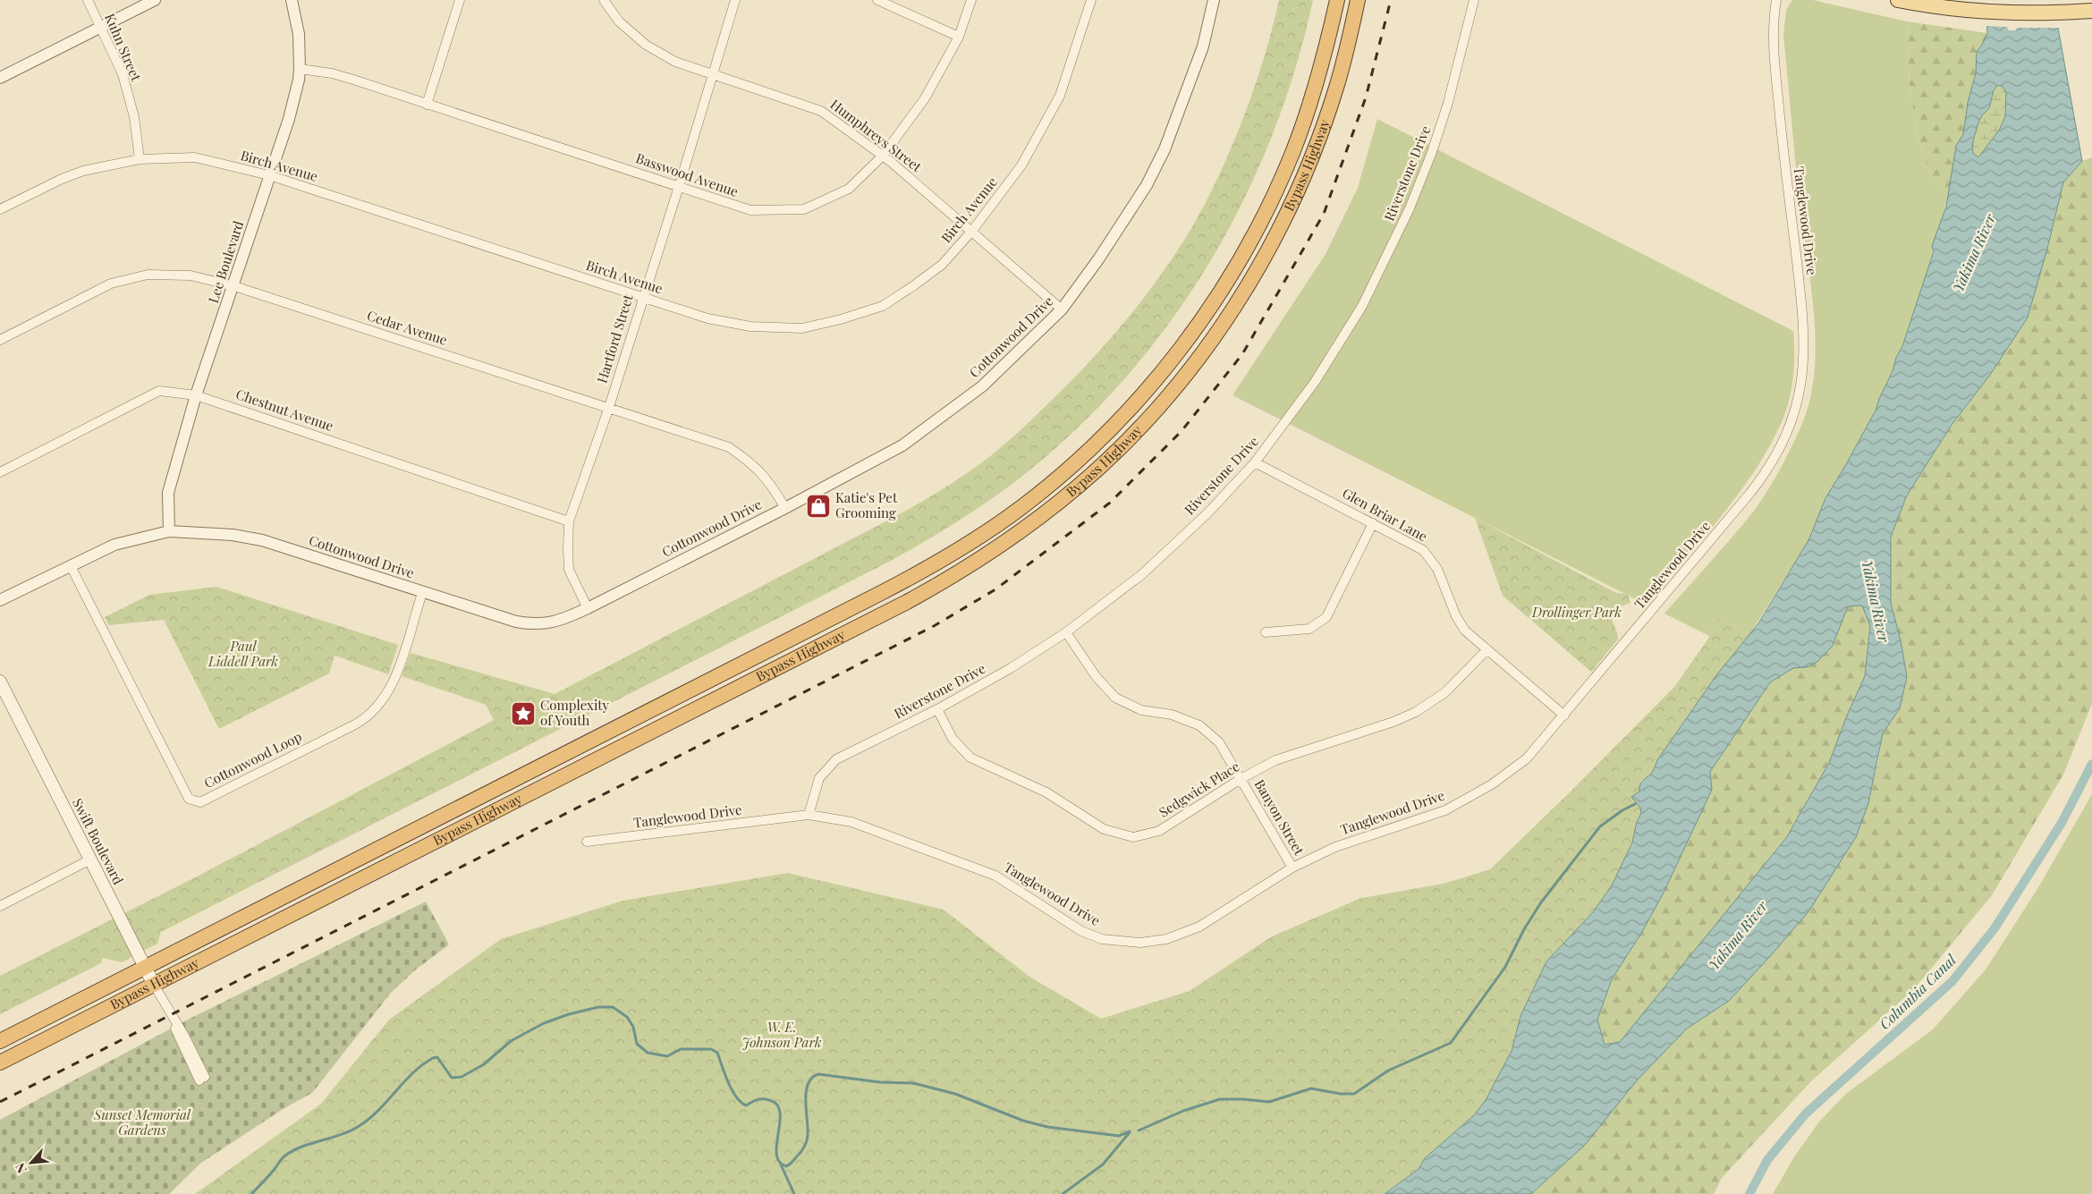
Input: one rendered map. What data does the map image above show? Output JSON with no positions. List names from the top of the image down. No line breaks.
{"streets":{"highway":["Bypass Highway"],"main road":["Swift Boulevard"],"street":["Kuhn Street","Humphreys Street","Birch Avenue","Riverstone Drive","Basswood Avenue","Tanglewood Drive","Lee Boulevard","Cedar Avenue","Cottonwood Drive","Hartford Street","Chestnut Avenue","Glen Briar Lane","Cottonwood Loop","Sedgwick Place","Banyon Street"]},"crossings":[["Kuhn Street","Birch Avenue"],["Humphreys Street","Birch Avenue"],["Humphreys Street","Basswood Avenue"],["Humphreys Street","Cottonwood Drive"],["Humphreys Street","Hartford Street"],["Bypass Highway","Swift Boulevard"],["Birch Avenue","Lee Boulevard"],["Birch Avenue","Hartford Street"],["Riverstone Drive","Tanglewood Drive"],["Riverstone Drive","Glen Briar Lane"],["Riverstone Drive","Sedgwick Place"],["Riverstone Drive","Banyon Street"],["Basswood Avenue","Lee Boulevard"],["Basswood Avenue","Hartford Street"],["Tanglewood Drive","Glen Briar Lane"],["Tanglewood Drive","Banyon Street"],["Lee Boulevard","Cedar Avenue"],["Lee Boulevard","Cottonwood Drive"],["Lee Boulevard","Chestnut Avenue"],["Cedar Avenue","Cottonwood Drive"],["Cedar Avenue","Hartford Street"],["Cottonwood Drive","Hartford Street"],["Cottonwood Drive","Cottonwood Loop"],["Hartford Street","Chestnut Avenue"],["Glen Briar Lane","Sedgwick Place"],["Sedgwick Place","Banyon Street"]],"water":["Yakima River","Columbia Canal"],"parks":["Drollinger Park","Paul Liddell Park","W. E. Johnson Park","Sunset Memorial Gardens"],"places":{"shop":["Katie's Pet Grooming"],"place":["Complexity of Youth"]},"north":"bottom left"}
